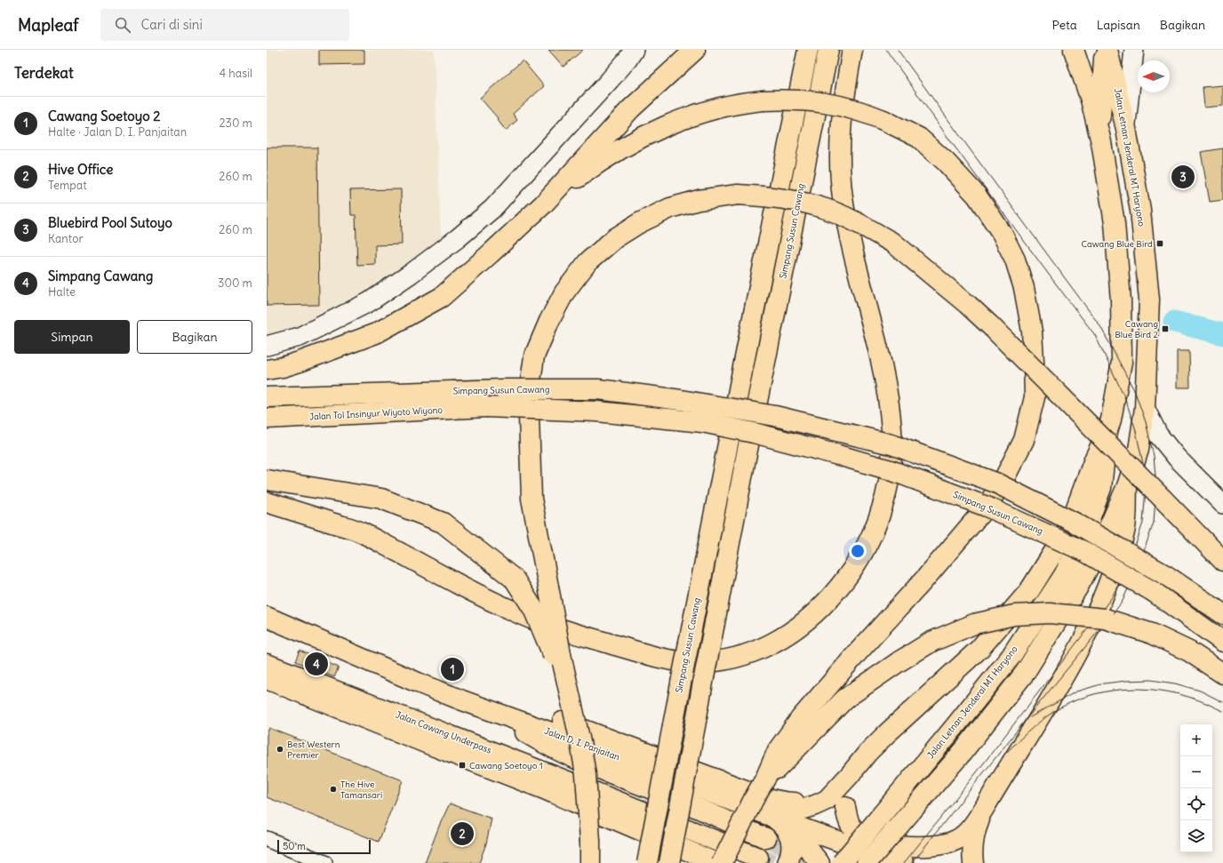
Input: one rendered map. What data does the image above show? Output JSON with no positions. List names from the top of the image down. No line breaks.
{"streets":{"main road":["Jalan Letnan Jenderal MT Haryono","Simpang Susun Cawang","Jalan Tol Insinyur Wiyoto Wiyono","Jalan Cawang Underpass","Jalan D. I. Panjaitan"]},"crossings":[["Jalan Letnan Jenderal MT Haryono","Jalan D. I. Panjaitan"],["Simpang Susun Cawang","Jalan Tol Insinyur Wiyoto Wiyono"]],"places":{"transit":["Cawang Blue Bird","Cawang Blue Bird 2","Cawang Soetoyo 1"],"other":["Best Western Premier","The Hive Tamansari"]},"scale_bar":"50 m","north":"left","page":{"header":"Mapleaf","search":"Cari di sini","nav":["Peta","Lapisan","Bagikan"],"heading":["Terdekat","4 hasil"],"list":[{"mark":"1","name":"Cawang Soetoyo 2","note":"Halte · Jalan D. I. Panjaitan","value":"230 m"},{"mark":"2","name":"Hive Office","note":"Tempat","value":"260 m"},{"mark":"3","name":"Bluebird Pool Sutoyo","note":"Kantor","value":"260 m"},{"mark":"4","name":"Simpang Cawang","note":"Halte","value":"300 m"}],"pins":["3","4","1","2"],"buttons":["Simpan","Bagikan"],"map_buttons":["+","−"],"scale":"50 m"}}
